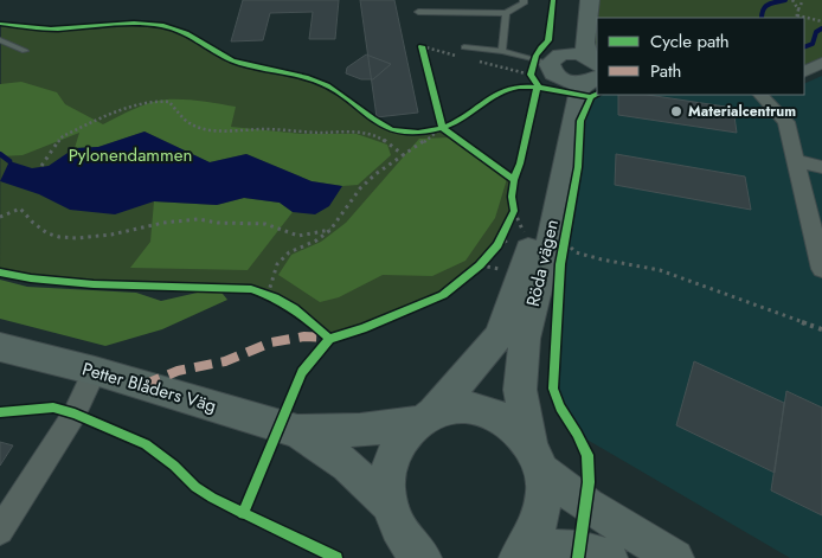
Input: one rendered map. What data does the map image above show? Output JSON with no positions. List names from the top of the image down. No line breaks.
{"streets":{"street":["Röda vägen","Petter Blåders Väg"]},"crossings":[["Röda vägen","Petter Blåders Väg"]],"parks":["Pylonendammen"],"places":["Materialcentrum"],"legend":["Cycle path","Path"]}
